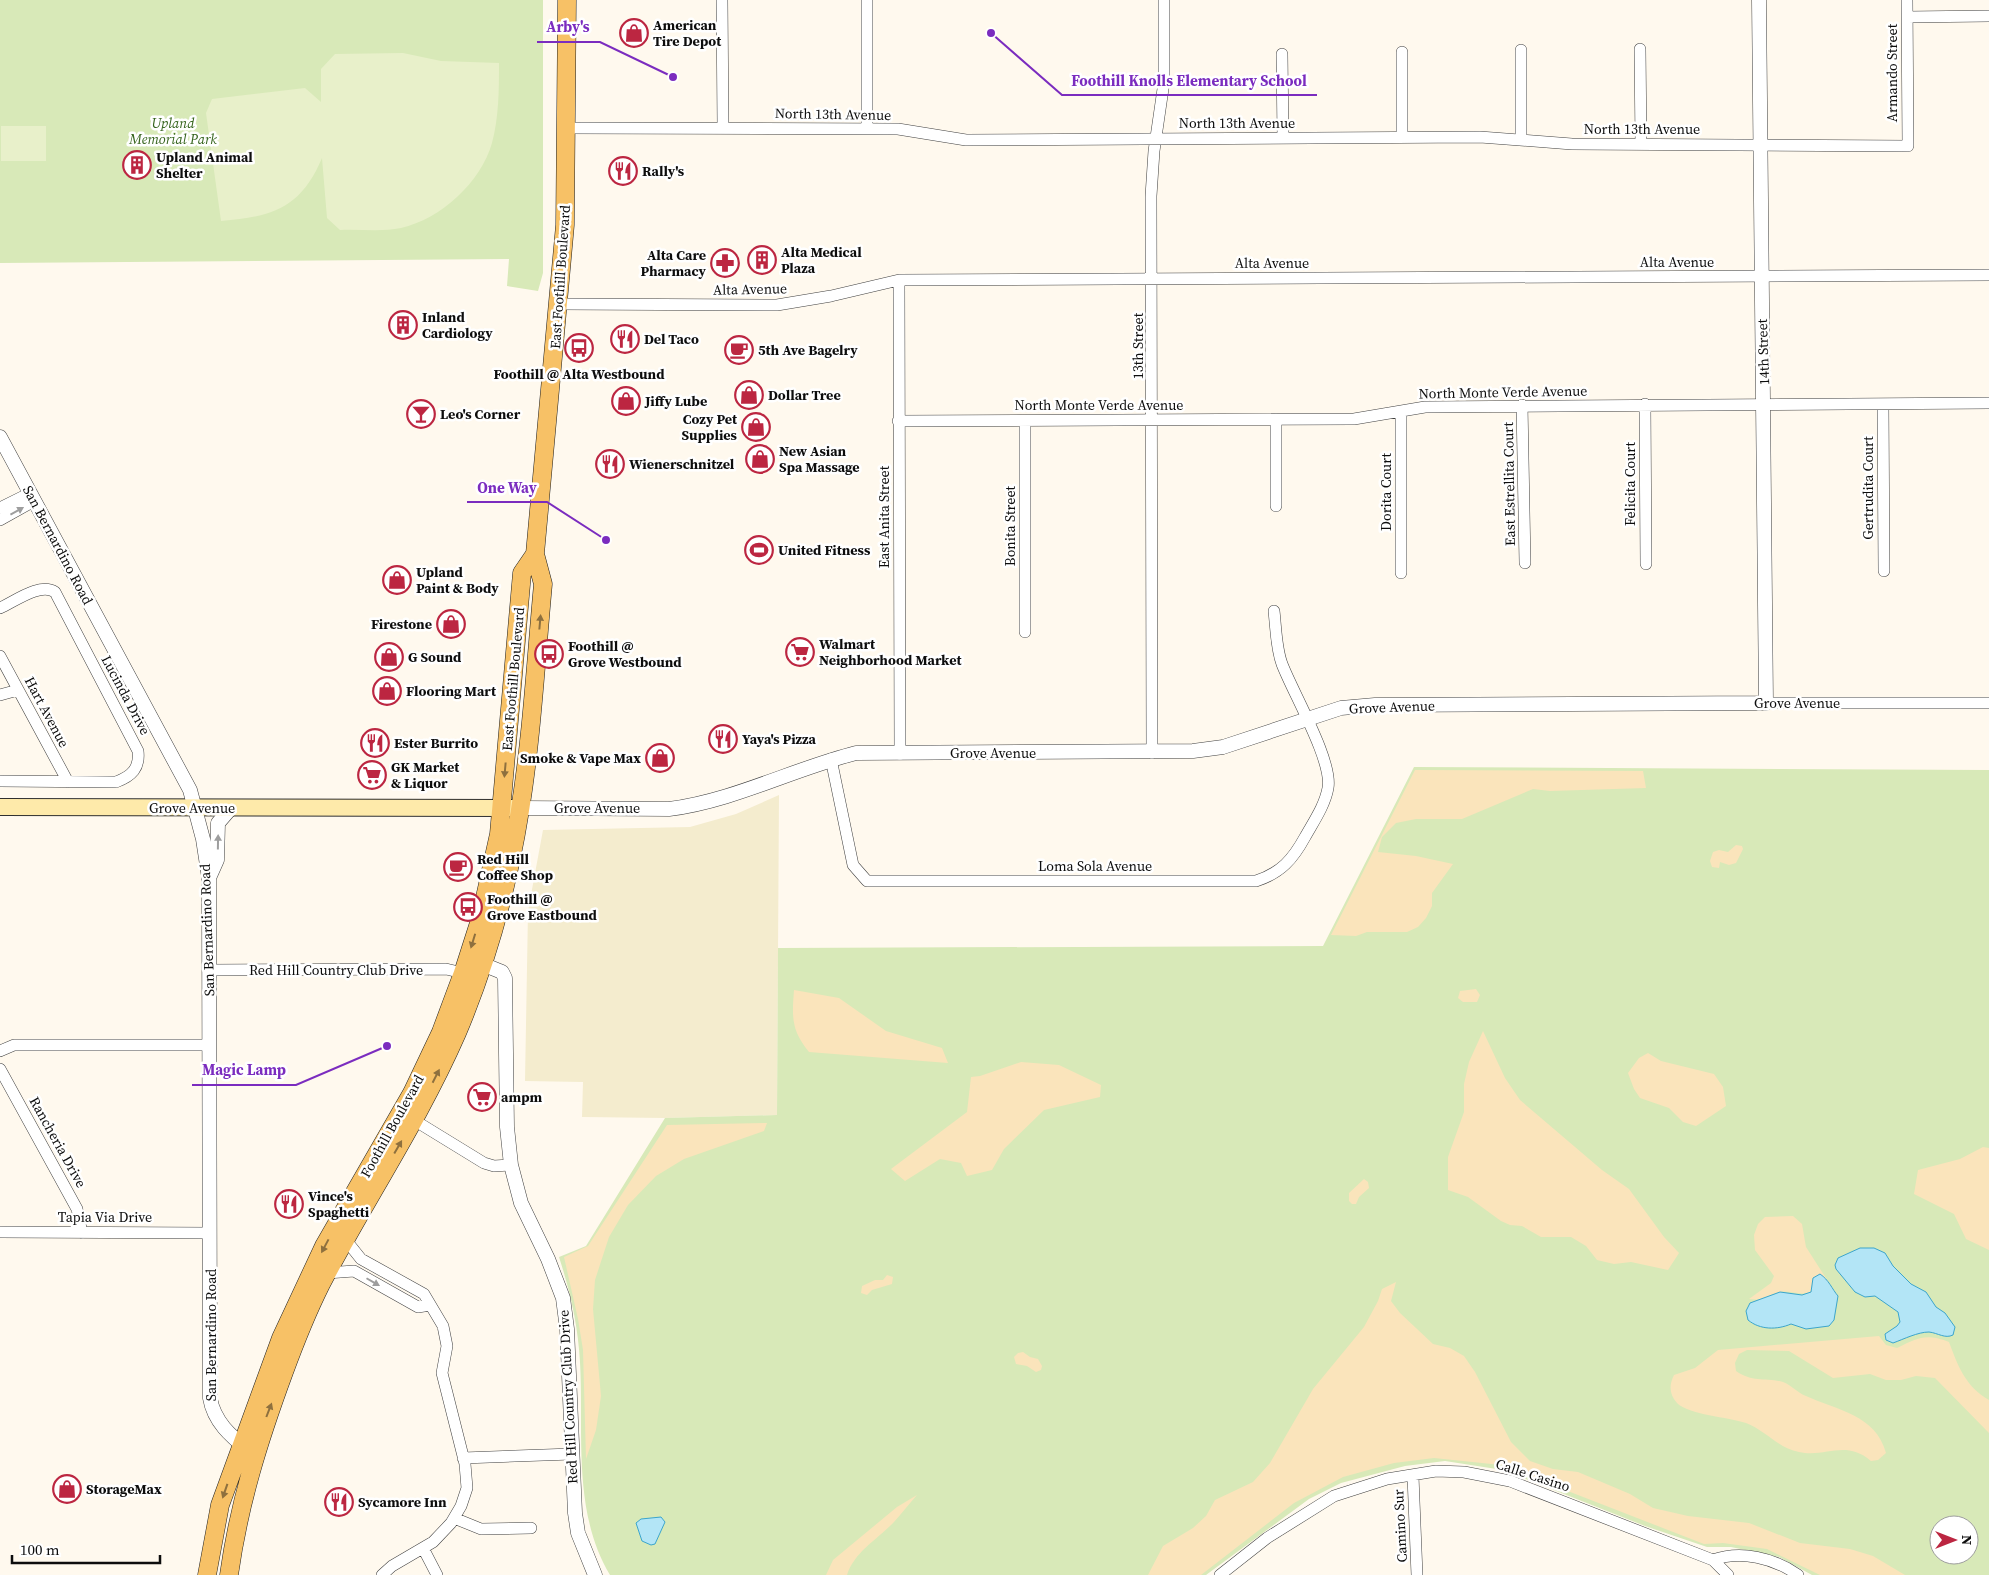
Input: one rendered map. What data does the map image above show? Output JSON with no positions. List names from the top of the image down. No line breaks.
{"streets":{"main road":["East Foothill Boulevard","Grove Avenue","Foothill Boulevard"],"street":["Armando Street","North 13th Avenue","Alta Avenue","13th Street","14th Street","North Monte Verde Avenue","East Estrellita Court","Felicita Court","Gertrudita Court","Dorita Court","East Anita Street","Bonita Street","San Bernardino Road","Lucinda Drive","Hart Avenue","Loma Sola Avenue","Red Hill Country Club Drive","Rancheria Drive","Tapia Via Drive","Calle Casino","Camino Sur"]},"crossings":[["Armando Street","North 13th Avenue"],["North 13th Avenue","East Foothill Boulevard"],["North 13th Avenue","13th Street"],["North 13th Avenue","14th Street"],["Alta Avenue","East Foothill Boulevard"],["Alta Avenue","13th Street"],["Alta Avenue","14th Street"],["Alta Avenue","East Anita Street"],["East Foothill Boulevard","Grove Avenue"],["East Foothill Boulevard","Foothill Boulevard"],["13th Street","North Monte Verde Avenue"],["13th Street","Grove Avenue"],["14th Street","North Monte Verde Avenue"],["14th Street","Grove Avenue"],["North Monte Verde Avenue","East Estrellita Court"],["North Monte Verde Avenue","Felicita Court"],["North Monte Verde Avenue","Gertrudita Court"],["North Monte Verde Avenue","Dorita Court"],["North Monte Verde Avenue","East Anita Street"],["North Monte Verde Avenue","Bonita Street"],["East Anita Street","Grove Avenue"],["San Bernardino Road","Grove Avenue"],["San Bernardino Road","Red Hill Country Club Drive"],["San Bernardino Road","Foothill Boulevard"],["San Bernardino Road","Tapia Via Drive"],["Lucinda Drive","Hart Avenue"],["Grove Avenue","Loma Sola Avenue"],["Grove Avenue","Foothill Boulevard"],["Red Hill Country Club Drive","Foothill Boulevard"],["Rancheria Drive","Tapia Via Drive"],["Calle Casino","Camino Sur"]],"parks":["Upland Memorial Park"],"places":{"shop":["American Tire Depot","Dollar Tree","Jiffy Lube","Cozy Pet Supplies","New Asian Spa Massage","Upland Paint & Body","Firestone","G Sound","Flooring Mart","Smoke & Vape Max","StorageMax"],"other":["Foothill Knolls Elementary School","Arby's","One Way","Magic Lamp"],"building":["Upland Animal Shelter","Alta Medical Plaza","Inland Cardiology"],"restaurant":["Rally's","Del Taco","Wienerschnitzel","Yaya's Pizza","Ester Burrito","Vince's Spaghetti","Sycamore Inn"],"pharmacy":["Alta Care Pharmacy"],"bus stop":["Foothill @ Alta Westbound","Foothill @ Grove Westbound","Foothill @ Grove Eastbound"],"cafe":["5th Ave Bagelry","Red Hill Coffee Shop"],"bar":["Leo's Corner"],"sports":["United Fitness"],"supermarket":["Walmart Neighborhood Market","GK Market & Liquor","ampm"]},"scale_bar":"100 m","north":"right"}
